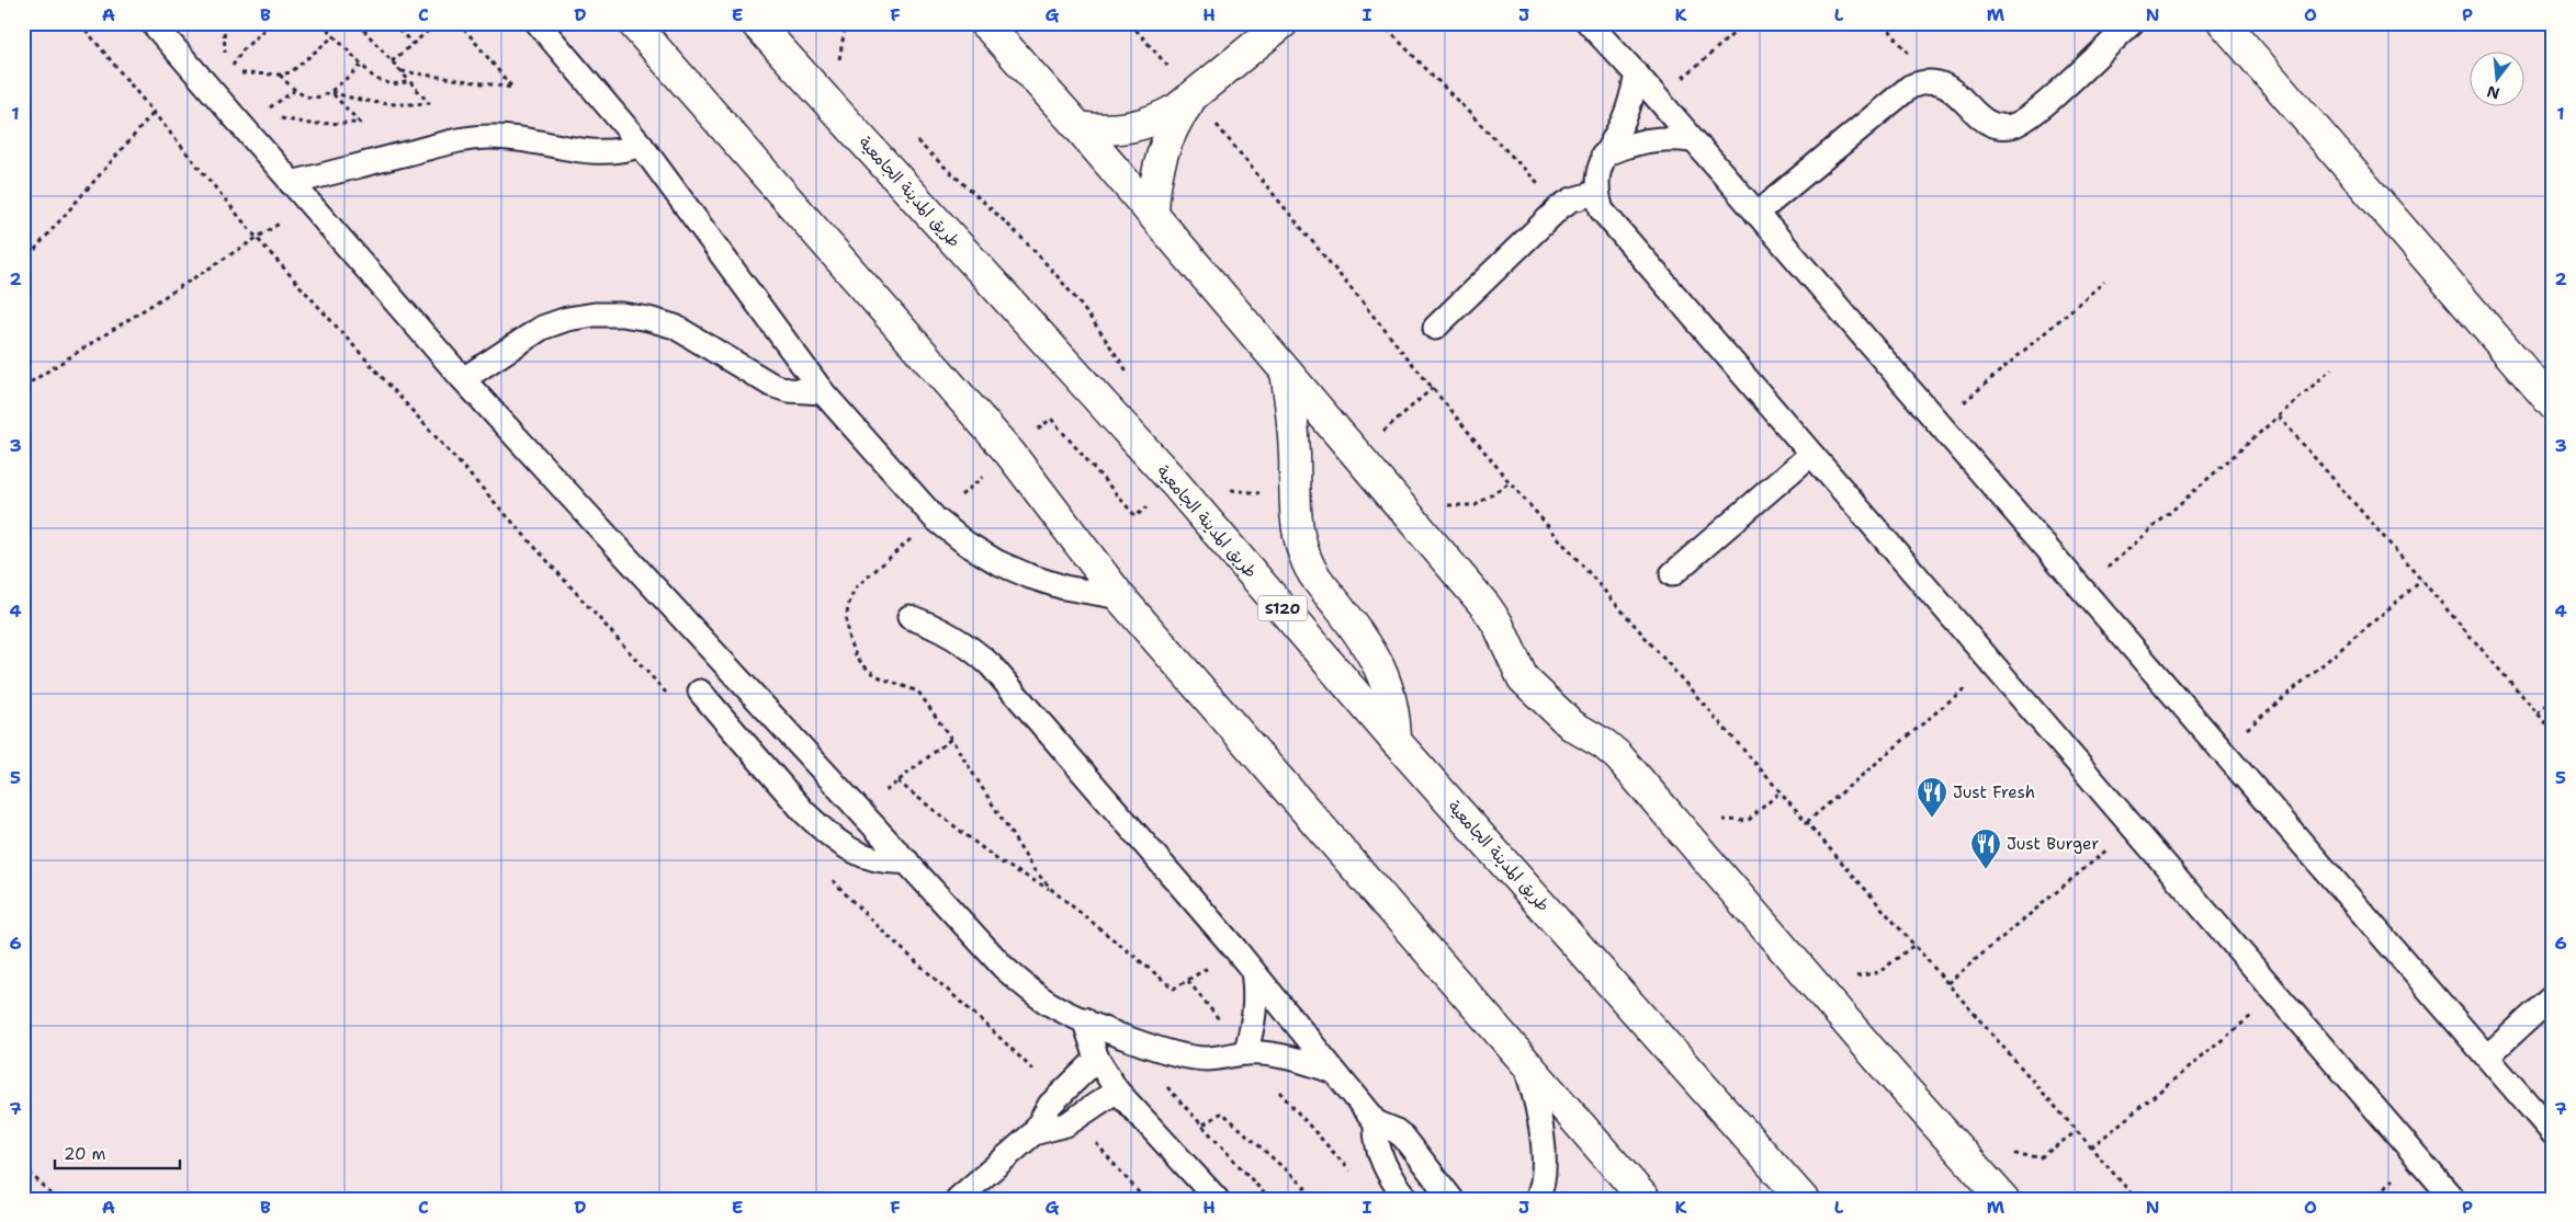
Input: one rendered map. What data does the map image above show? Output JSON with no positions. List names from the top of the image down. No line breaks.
{"streets":{"main road":["طريق المدينة الجامعية","S120"]},"places":{"restaurant":["Just Fresh","Just Burger"]},"scale_bar":"20 m","north":"bottom","grid":{"columns":["A","B","C","D","E","F","G","H","I","J","K","L","M","N","O","P"],"rows":["1","2","3","4","5","6","7"]}}
